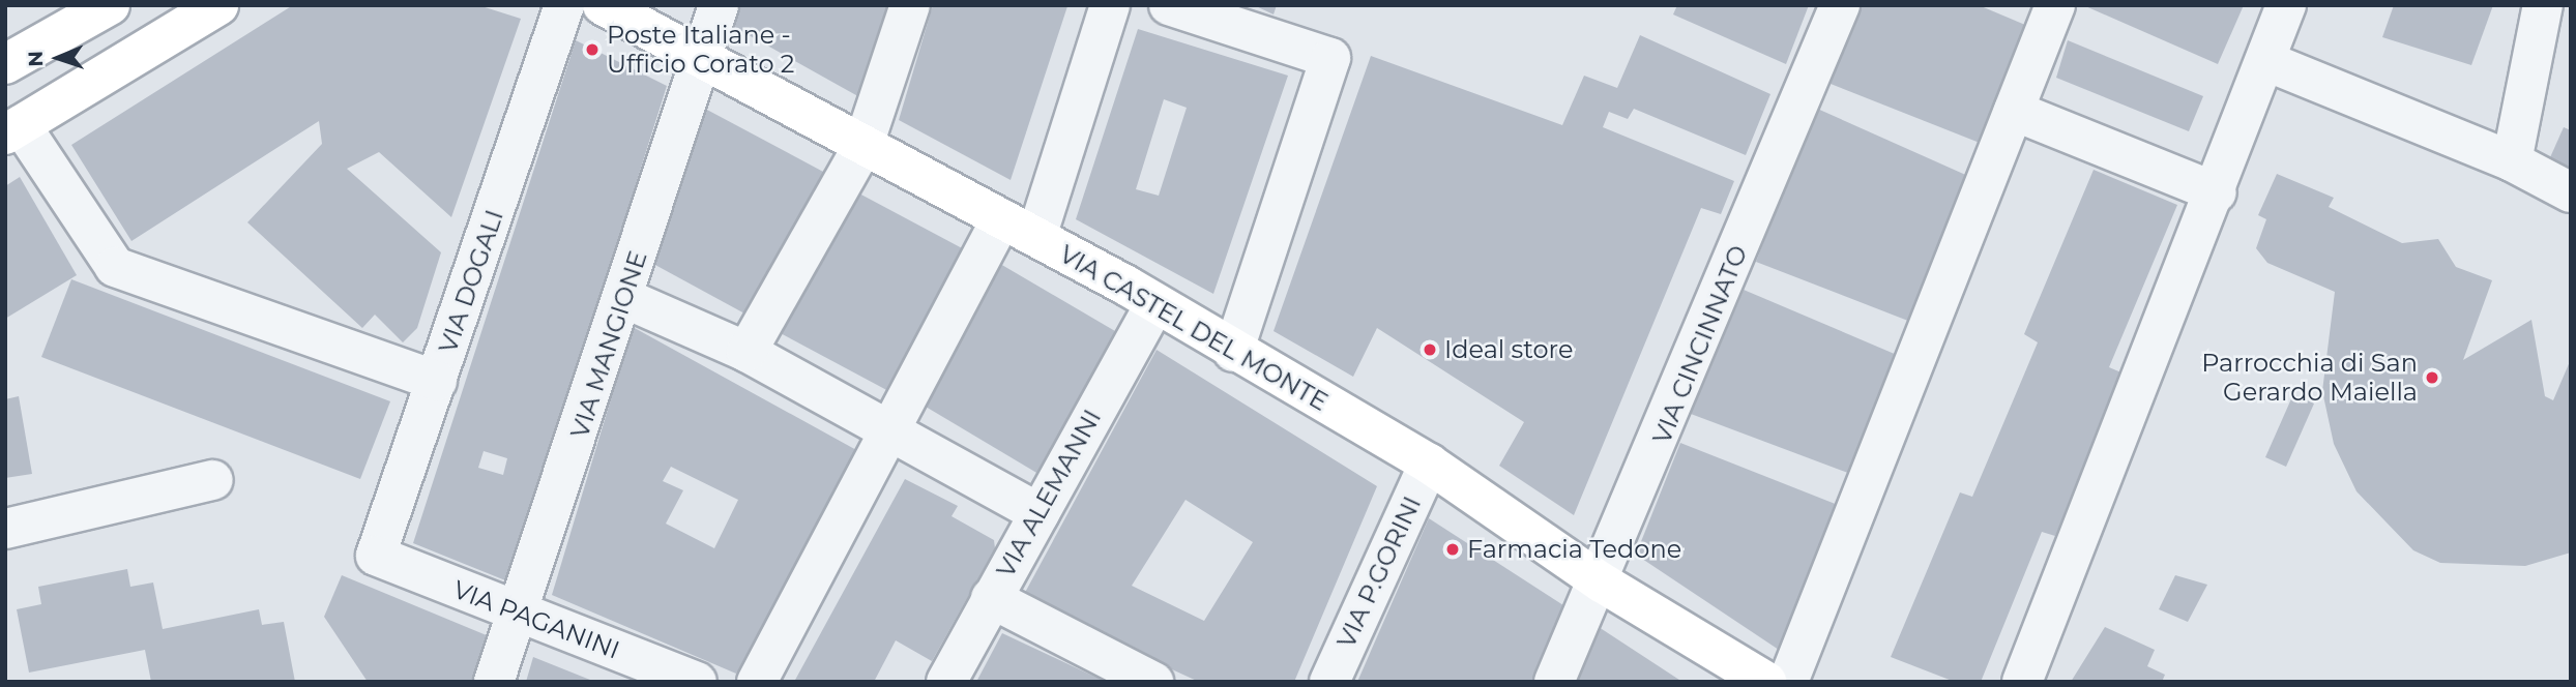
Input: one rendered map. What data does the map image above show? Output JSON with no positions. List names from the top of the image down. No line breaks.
{"streets":{"main road":["VIA CASTEL DEL MONTE"],"street":["VIA DOGALI","VIA MANGIONE","VIA CINCINNATO","VIA ALEMANNI","VIA P.GORINI","VIA PAGANINI"]},"crossings":[["VIA DOGALI","VIA PAGANINI"],["VIA CASTEL DEL MONTE","VIA MANGIONE"],["VIA CASTEL DEL MONTE","VIA CINCINNATO"],["VIA CASTEL DEL MONTE","VIA ALEMANNI"],["VIA CASTEL DEL MONTE","VIA P.GORINI"],["VIA MANGIONE","VIA PAGANINI"]],"places":["Poste Italiane - Ufficio Corato 2","Ideal store","Parrocchia di San Gerardo Maiella","Farmacia Tedone"],"north":"left"}
